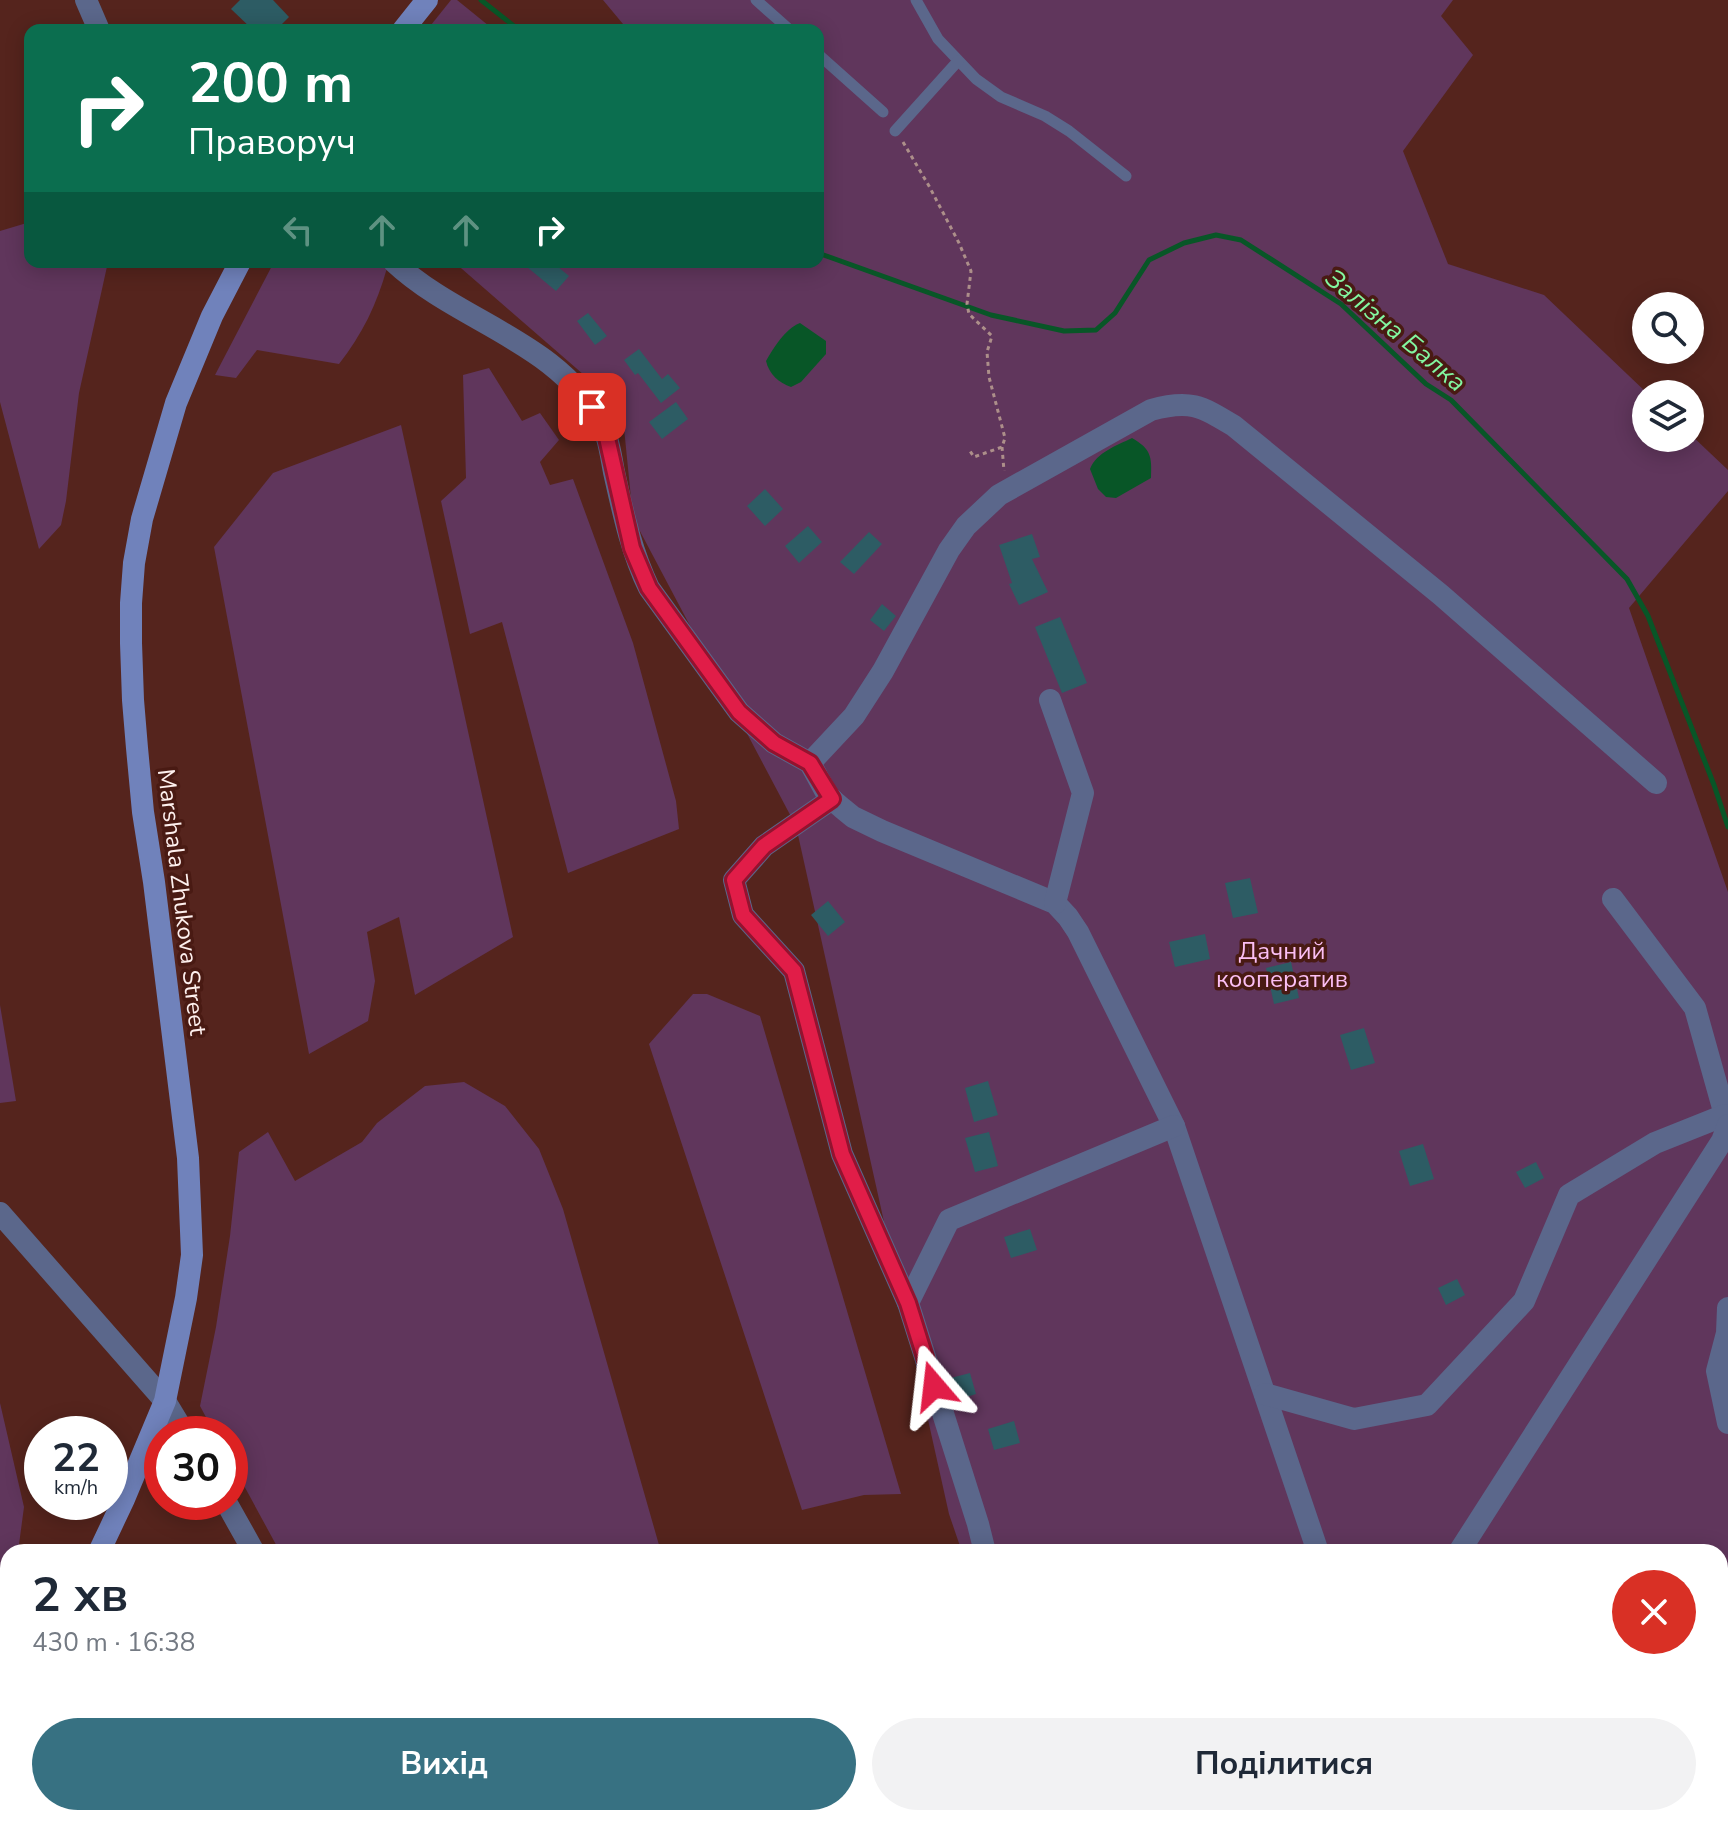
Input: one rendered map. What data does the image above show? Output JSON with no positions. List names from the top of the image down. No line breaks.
{"streets":{"main road":["Marshala Zhukova Street"]},"water":["Залізна Балка"],"parks":["Дачний кооператив"],"page":{"turn":["200 m","Праворуч"],"speed":"22 km/h","limit":"30","heading":["2 хв","430 m · 16:38"],"buttons":["Вихід","Поділитися"]}}
